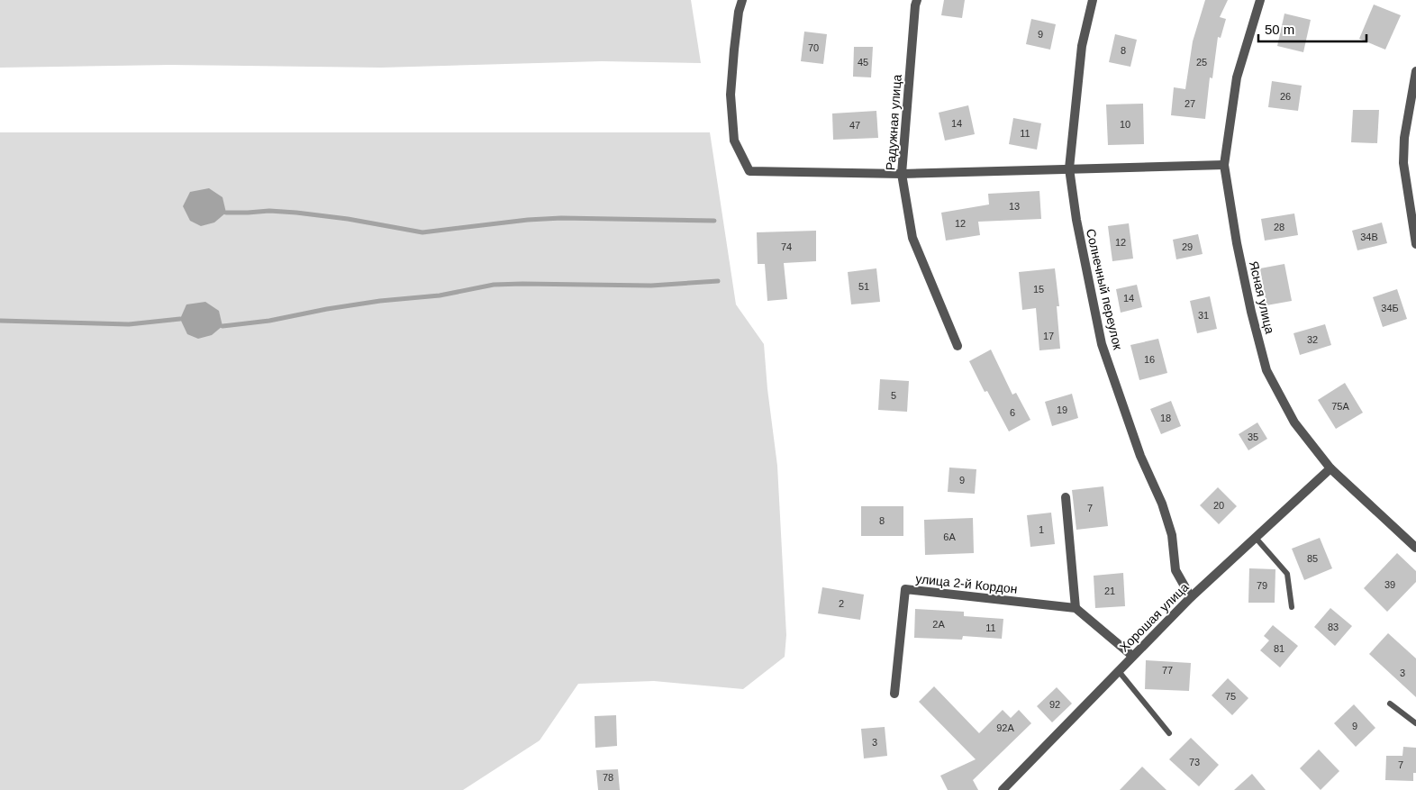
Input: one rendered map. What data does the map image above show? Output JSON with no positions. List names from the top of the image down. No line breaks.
{"streets":{"street":["Радужная улица","Солнечный переулок","Ясная улица","улица 2-й Кордон","Хорошая улица"]},"crossings":[["Солнечный переулок","Хорошая улица"],["Ясная улица","Хорошая улица"]],"house_numbers":["9","70","8","45","25","26","27","14","10","47","11","13","12","28","34В","12","74","29","51","15","14","34Б","31","17","32","16","5","75А","19","6","18","35","9","20","7","8","1","6А","85","39","79","21","2","2А","83","11","81","77","3","75","92","9","92А","3","73","7","78"],"scale_bar":"50 m"}
